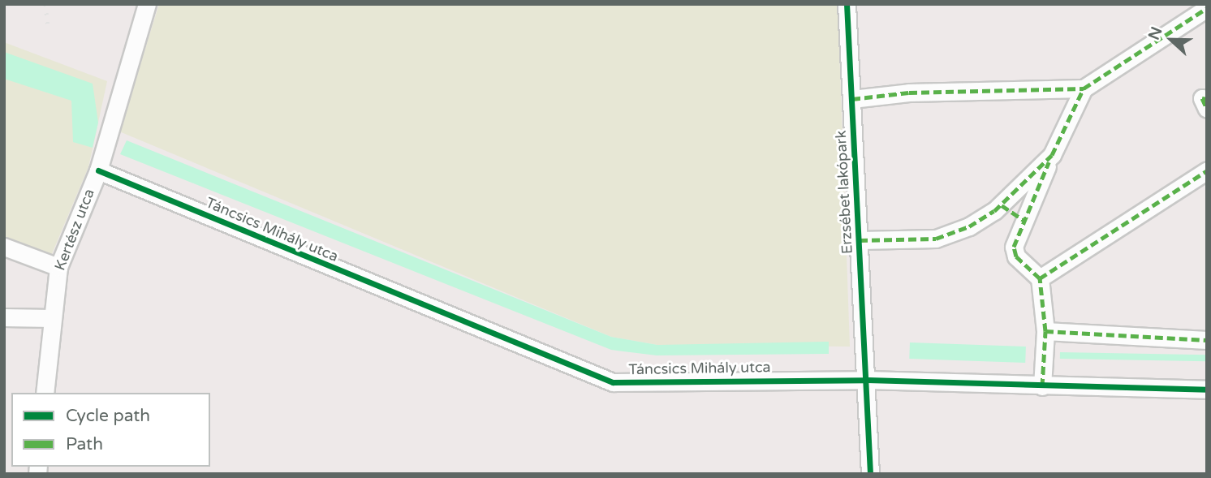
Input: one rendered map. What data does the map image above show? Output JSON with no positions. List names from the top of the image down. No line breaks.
{"streets":{"street":["Erzsébet lakópark","Kertész utca","Táncsics Mihály utca"]},"crossings":[["Erzsébet lakópark","Táncsics Mihály utca"],["Kertész utca","Táncsics Mihály utca"]],"legend":["Cycle path","Path"],"north":"left"}
